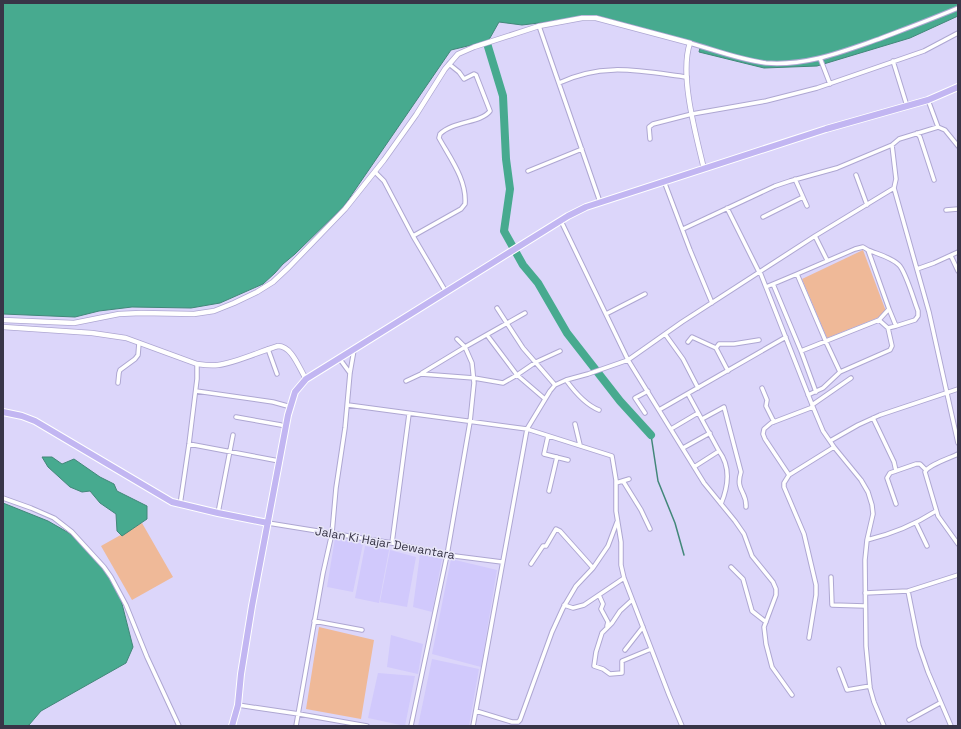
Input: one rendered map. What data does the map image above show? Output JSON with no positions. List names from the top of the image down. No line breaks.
{"streets":{"street":["Jalan Ki Hajar Dewantara"]}}
